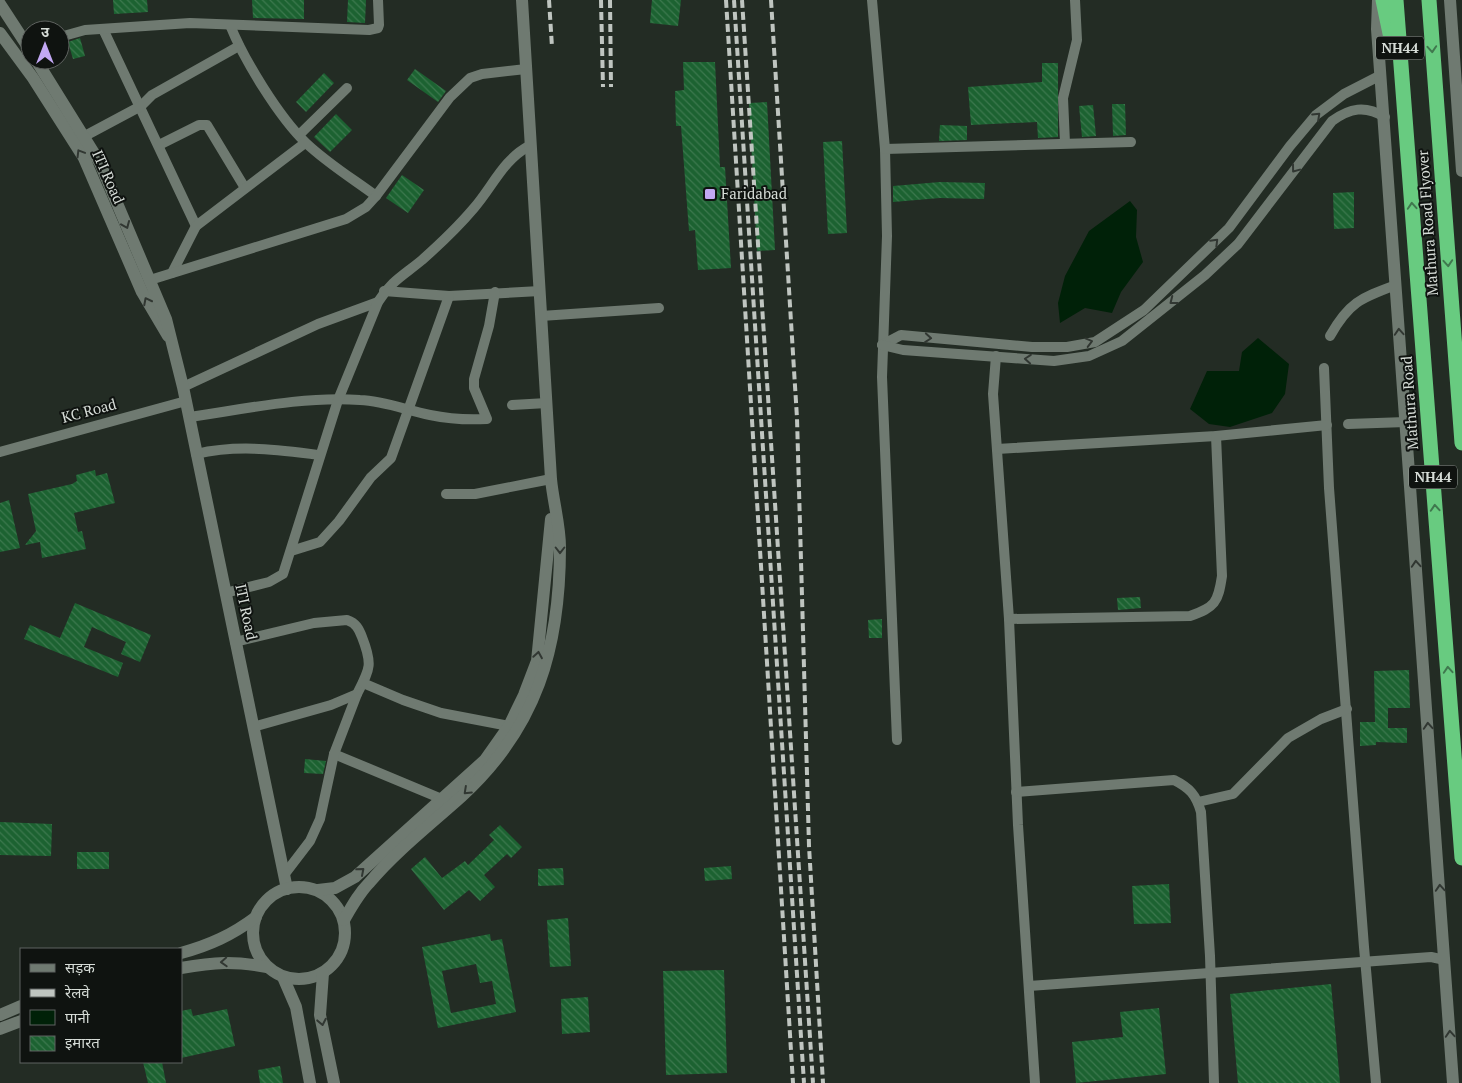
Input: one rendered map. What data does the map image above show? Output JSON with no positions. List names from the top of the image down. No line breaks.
{"streets":{"highway":["NH44","Mathura Road Flyover","Mathura Road"],"street":["ITI Road","KC Road"]},"crossings":[["NH44","Mathura Road"],["ITI Road","KC Road"]],"one_way":["Mathura Road"],"places":{"transit":["Faridabad"]},"legend":["सड़क","रेलवे","पानी","इमारत"],"north":"top"}
